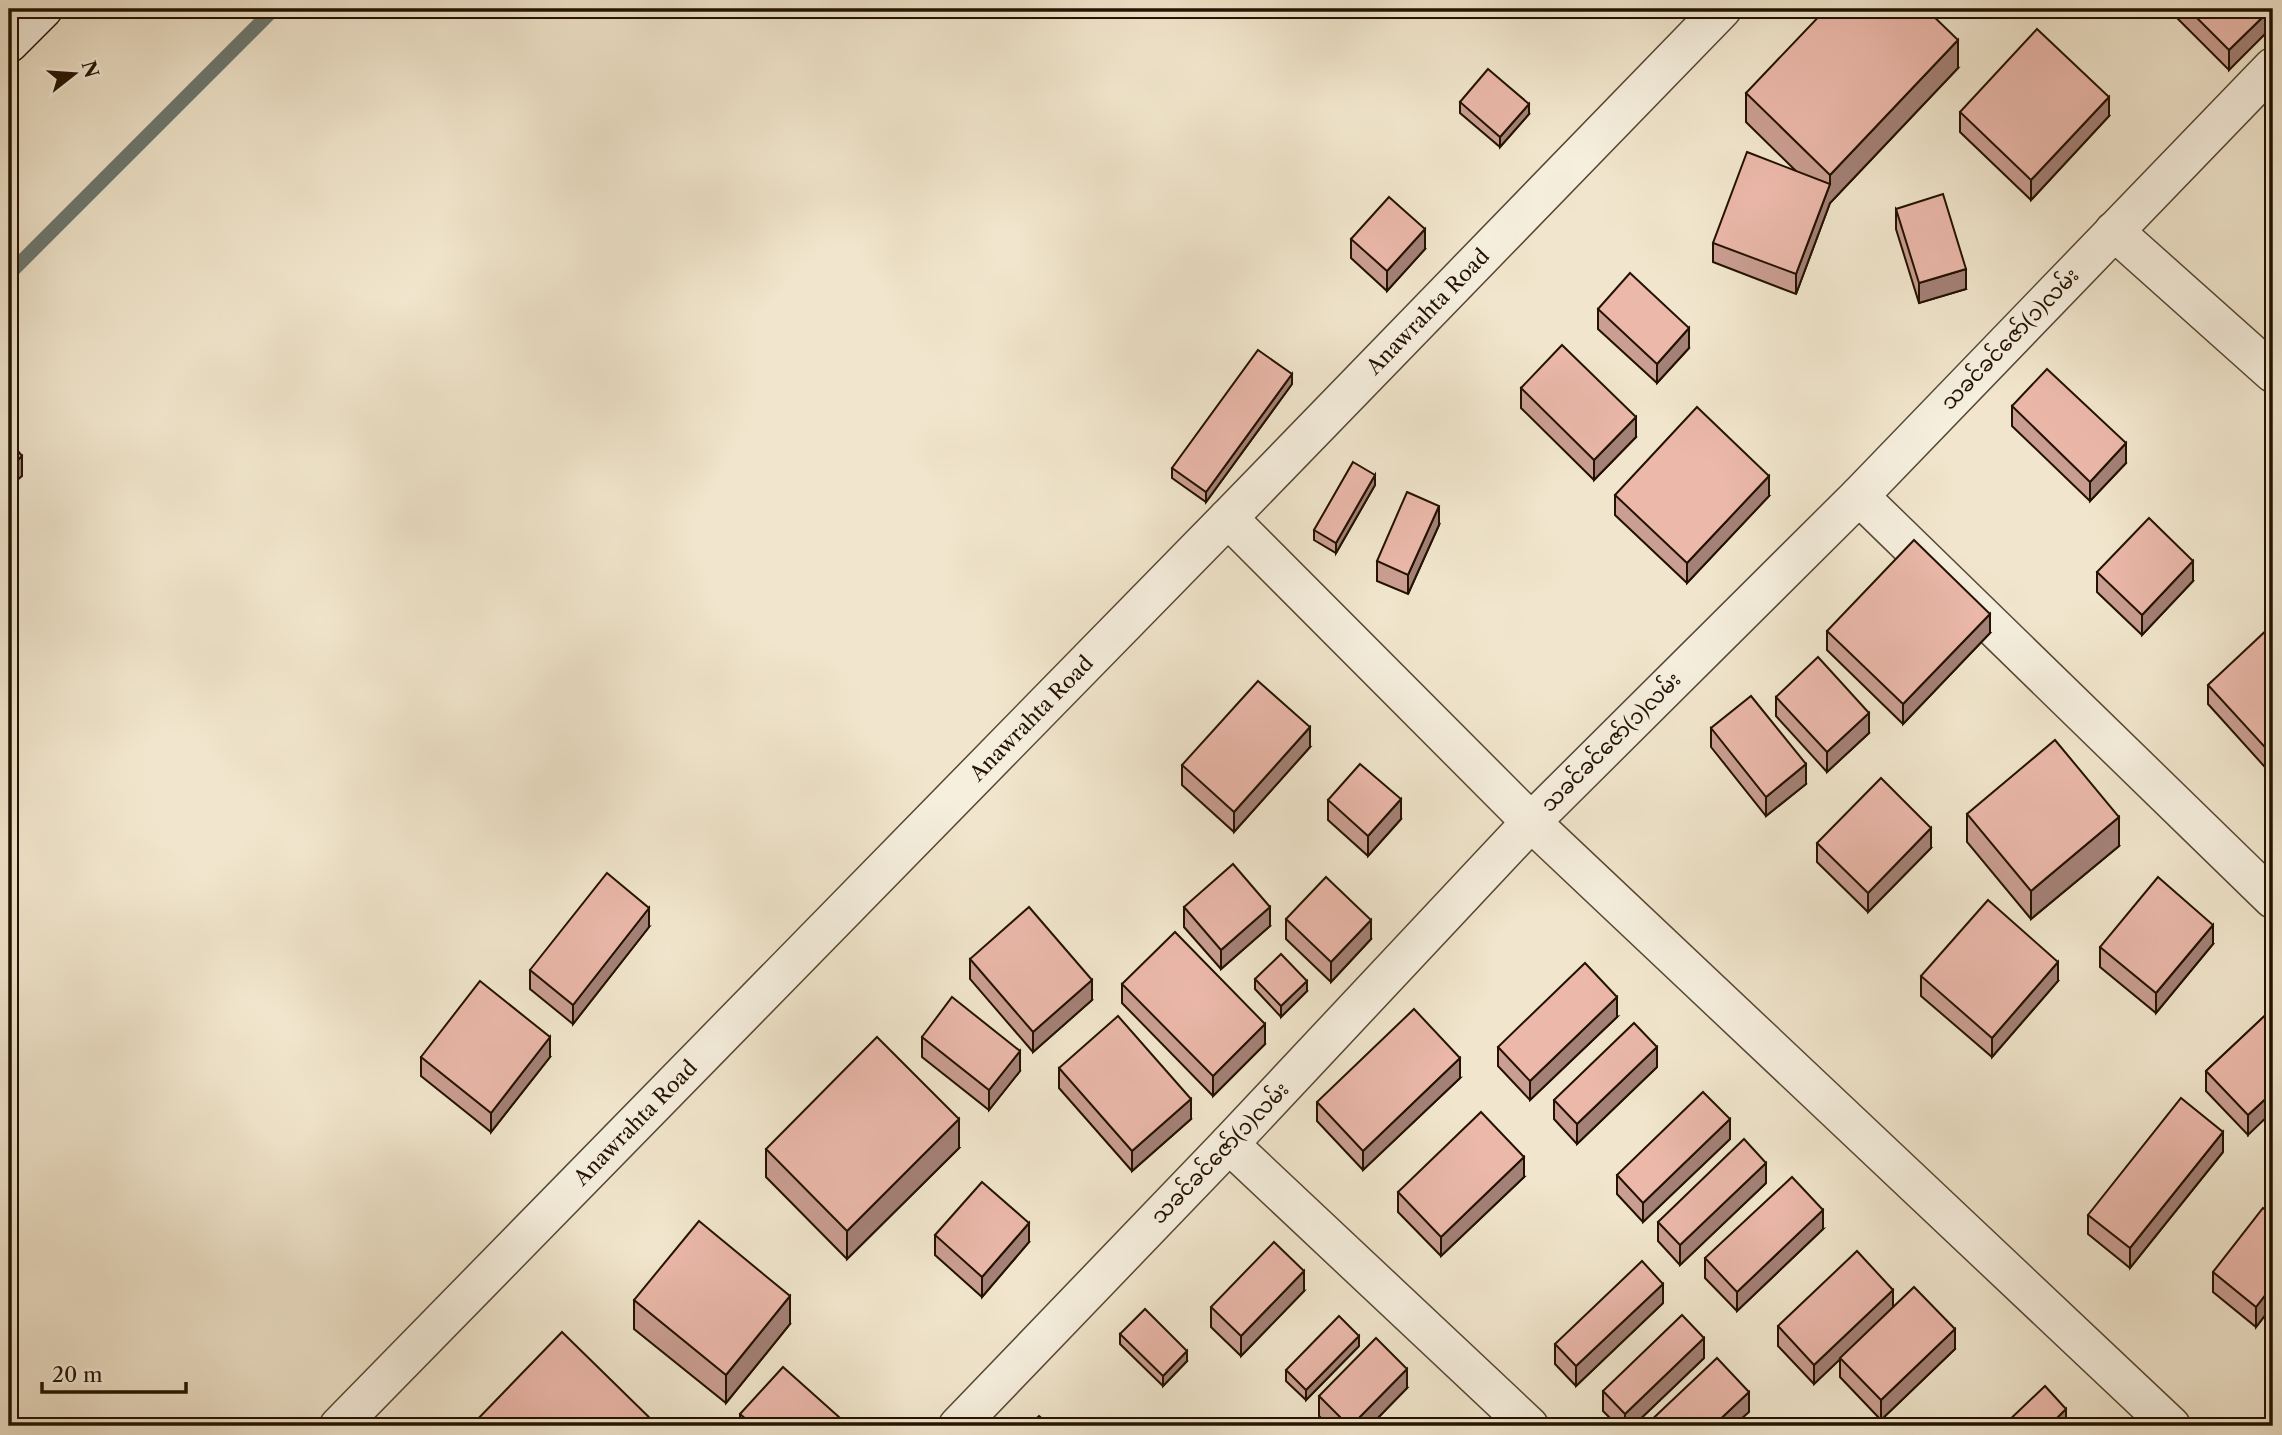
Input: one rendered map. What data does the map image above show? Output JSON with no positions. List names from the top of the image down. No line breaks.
{"streets":{"street":["Anawrahta Road","သခင်ခင်ဇော်(၁)လမ်း"]},"scale_bar":"20 m","north":"right"}
